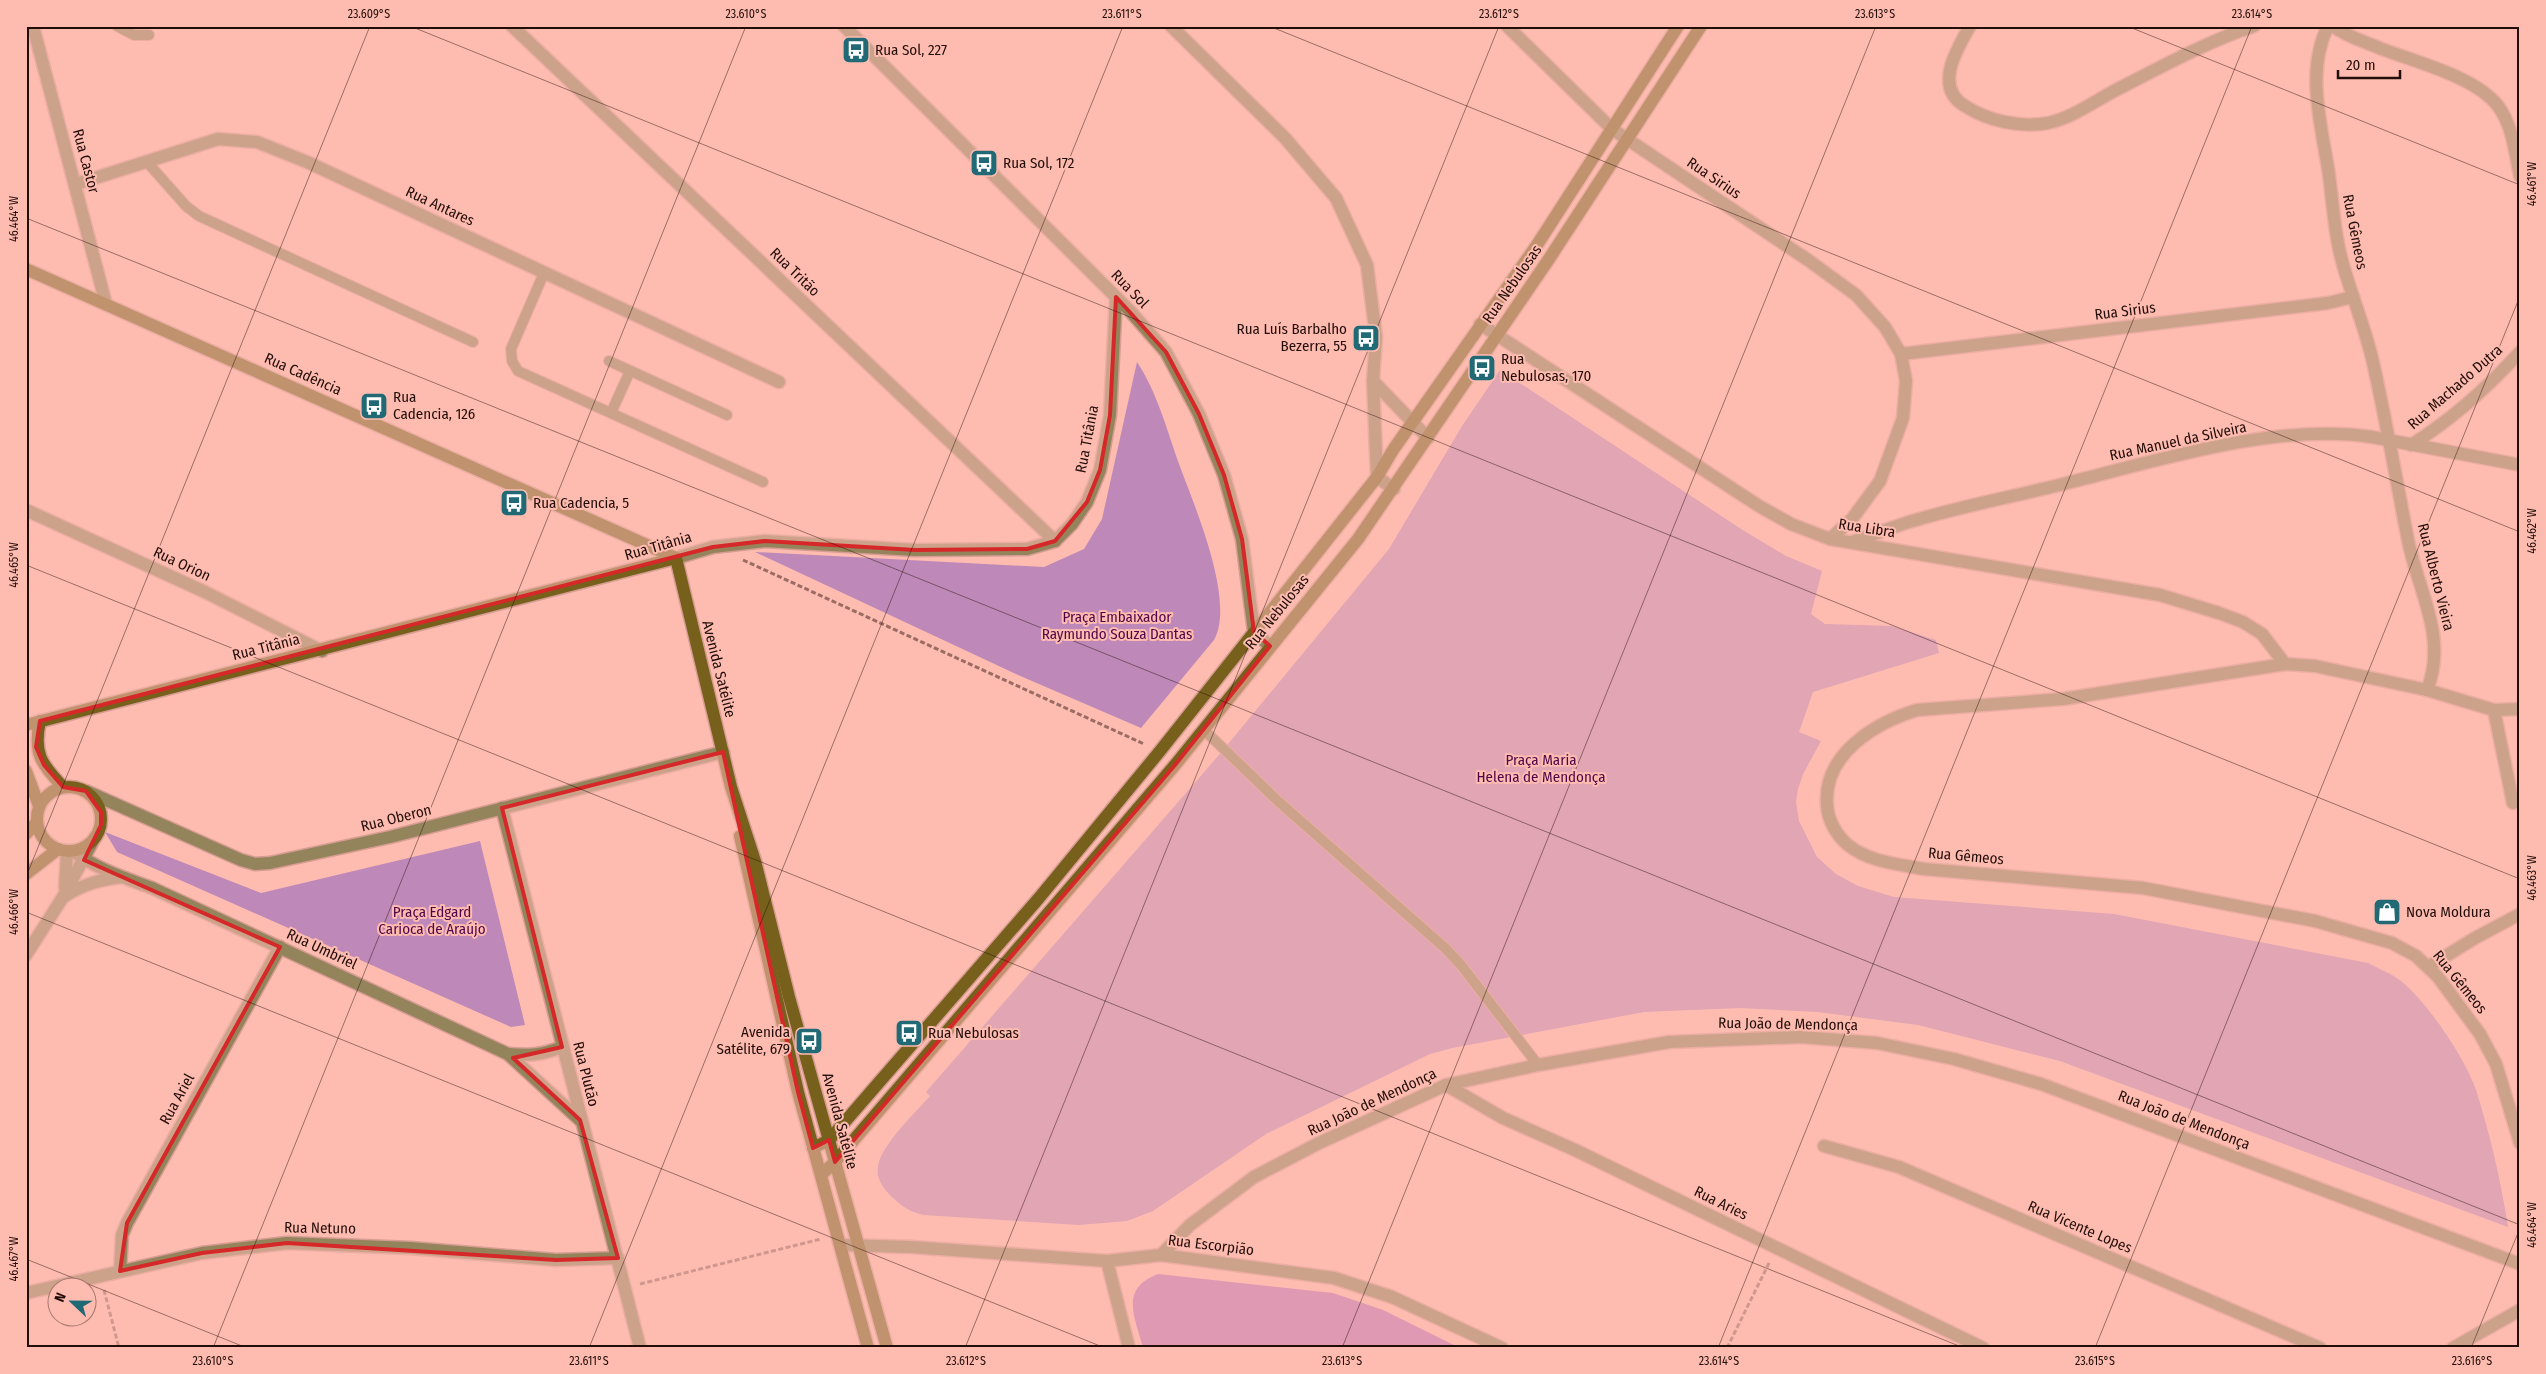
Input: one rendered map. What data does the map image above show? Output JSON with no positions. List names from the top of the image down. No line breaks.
{"streets":{"street":["Rua Castor","Rua Sirius","Rua Antares","Rua Gêmeos","Rua Tritão","Rua Nebulosas","Rua Sol","Rua Cadência","Rua Machado Dutra","Rua Titânia","Rua Manuel da Silveira","Rua Libra","Rua Orion","Rua Alberto Vieira","Avenida Satélite","Rua Oberon","Rua Umbriel","Rua João de Mendonça","Rua Plutão","Rua Ariel","Rua Aries","Rua Vicente Lopes","Rua Netuno","Rua Escorpião"]},"crossings":[["Rua Castor","Rua Antares"],["Rua Castor","Rua Cadência"],["Rua Sirius","Rua Gêmeos"],["Rua Sirius","Rua Nebulosas"],["Rua Sirius","Rua Libra"],["Rua Gêmeos","Rua Manuel da Silveira"],["Rua Gêmeos","Rua Libra"],["Rua Gêmeos","Rua Alberto Vieira"],["Rua Tritão","Rua Titânia"],["Rua Nebulosas","Rua Sol"],["Rua Nebulosas","Rua Libra"],["Rua Nebulosas","Avenida Satélite"],["Rua Sol","Rua Titânia"],["Rua Cadência","Rua Titânia"],["Rua Cadência","Avenida Satélite"],["Rua Machado Dutra","Rua Manuel da Silveira"],["Rua Titânia","Rua Orion"],["Rua Titânia","Avenida Satélite"],["Rua Manuel da Silveira","Rua Libra"],["Rua Manuel da Silveira","Rua Alberto Vieira"],["Avenida Satélite","Rua Oberon"],["Avenida Satélite","Rua Escorpião"],["Rua Oberon","Rua Umbriel"],["Rua Oberon","Rua Plutão"],["Rua Umbriel","Rua Plutão"],["Rua Umbriel","Rua Ariel"],["Rua João de Mendonça","Rua Aries"],["Rua João de Mendonça","Rua Escorpião"],["Rua Plutão","Rua Netuno"],["Rua Ariel","Rua Netuno"]],"parks":["Praça Embaixador Raymundo Souza Dantas","Praça Maria Helena de Mendonça","Praça Edgard Carioca de Araújo"],"places":{"bus stop":["Rua Sol, 227","Rua Sol, 172","Rua Luís Barbalho Bezerra, 55","Rua Nebulosas, 170","Rua Cadencia, 126","Rua Cadencia, 5","Rua Nebulosas","Avenida Satélite, 679"],"shop":["Nova Moldura"]},"scale_bar":"20 m","north":"left","coordinates":["23.609°S","23.610°S","23.611°S","23.612°S","23.613°S","23.614°S","46.461°W","46.464°W","46.462°W","46.465°W","46.463°W","46.466°W","46.467°W","23.615°S","23.616°S"]}
